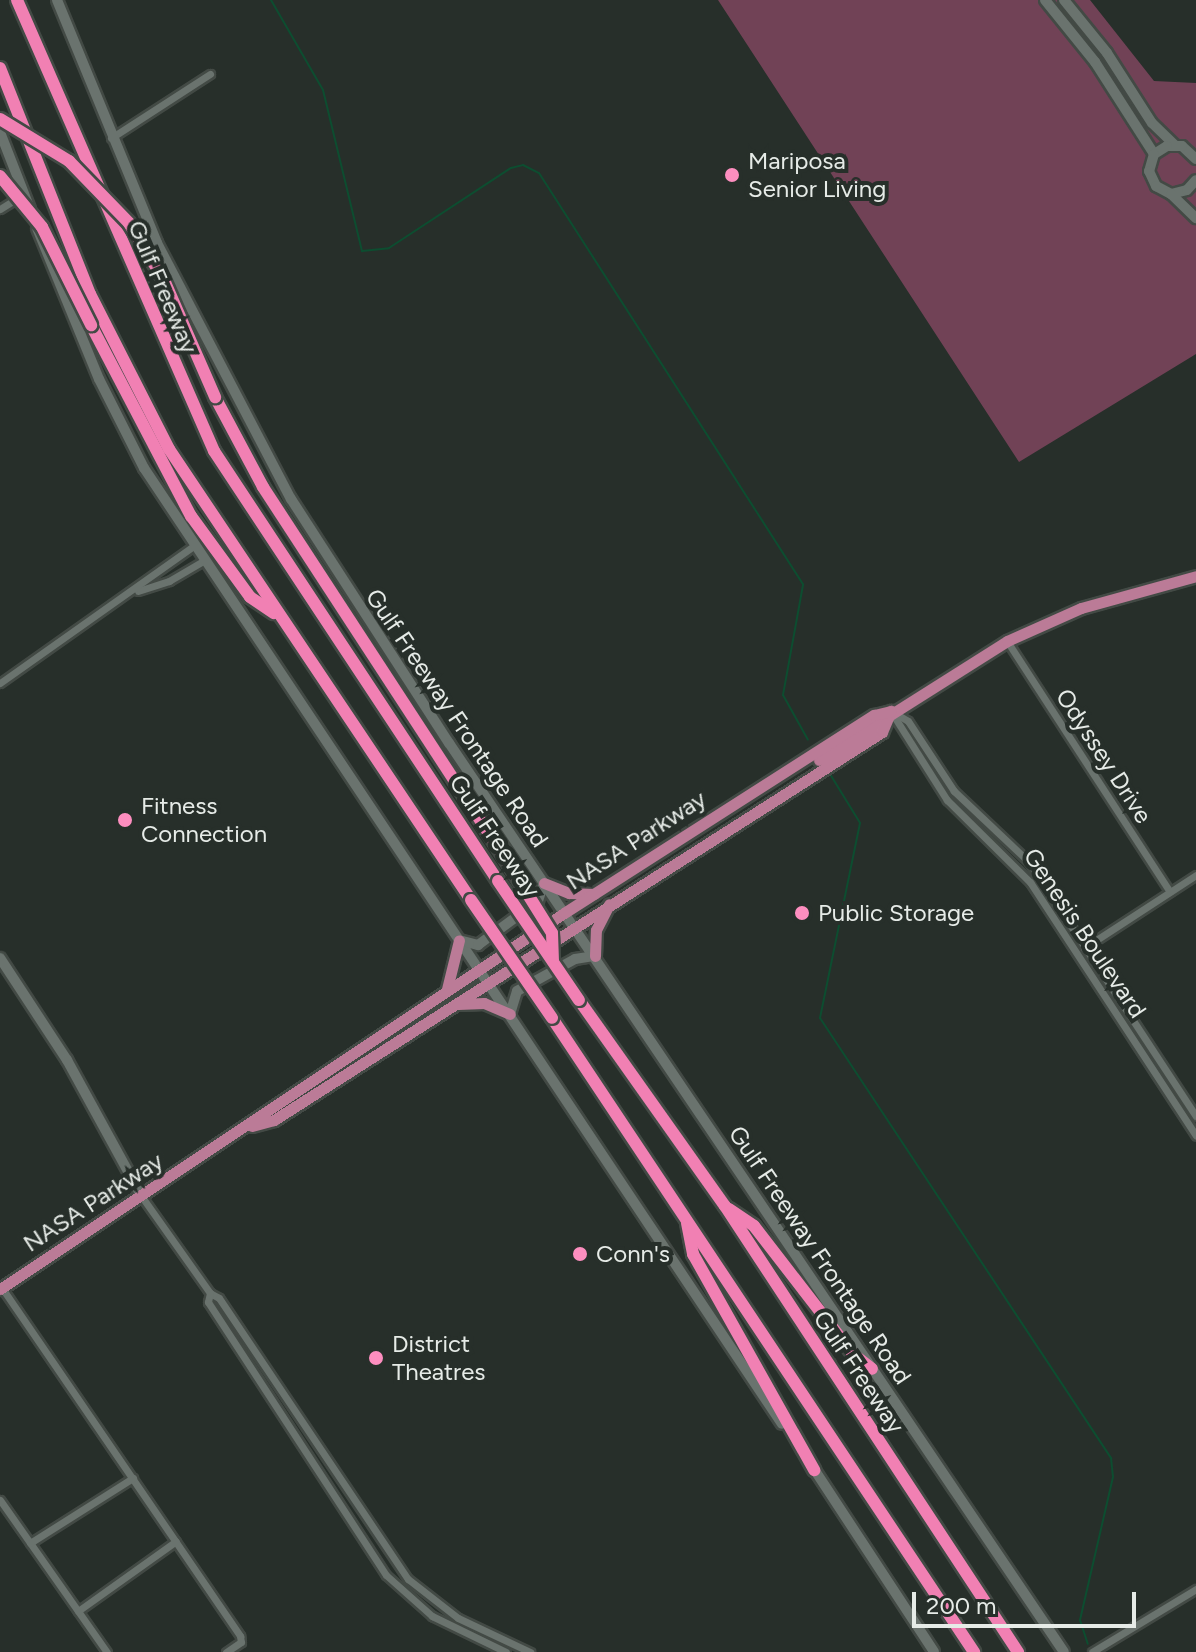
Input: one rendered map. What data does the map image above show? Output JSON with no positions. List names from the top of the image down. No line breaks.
{"streets":{"highway":["Gulf Freeway"],"main road":["Gulf Freeway Frontage Road","NASA Parkway"],"street":["Odyssey Drive","Genesis Boulevard"]},"crossings":[["Gulf Freeway Frontage Road","NASA Parkway"],["Odyssey Drive","NASA Parkway"],["NASA Parkway","Genesis Boulevard"]],"places":["Mariposa Senior Living","Fitness Connection","Public Storage","Conn's","District Theatres"],"scale_bar":"200 m"}
